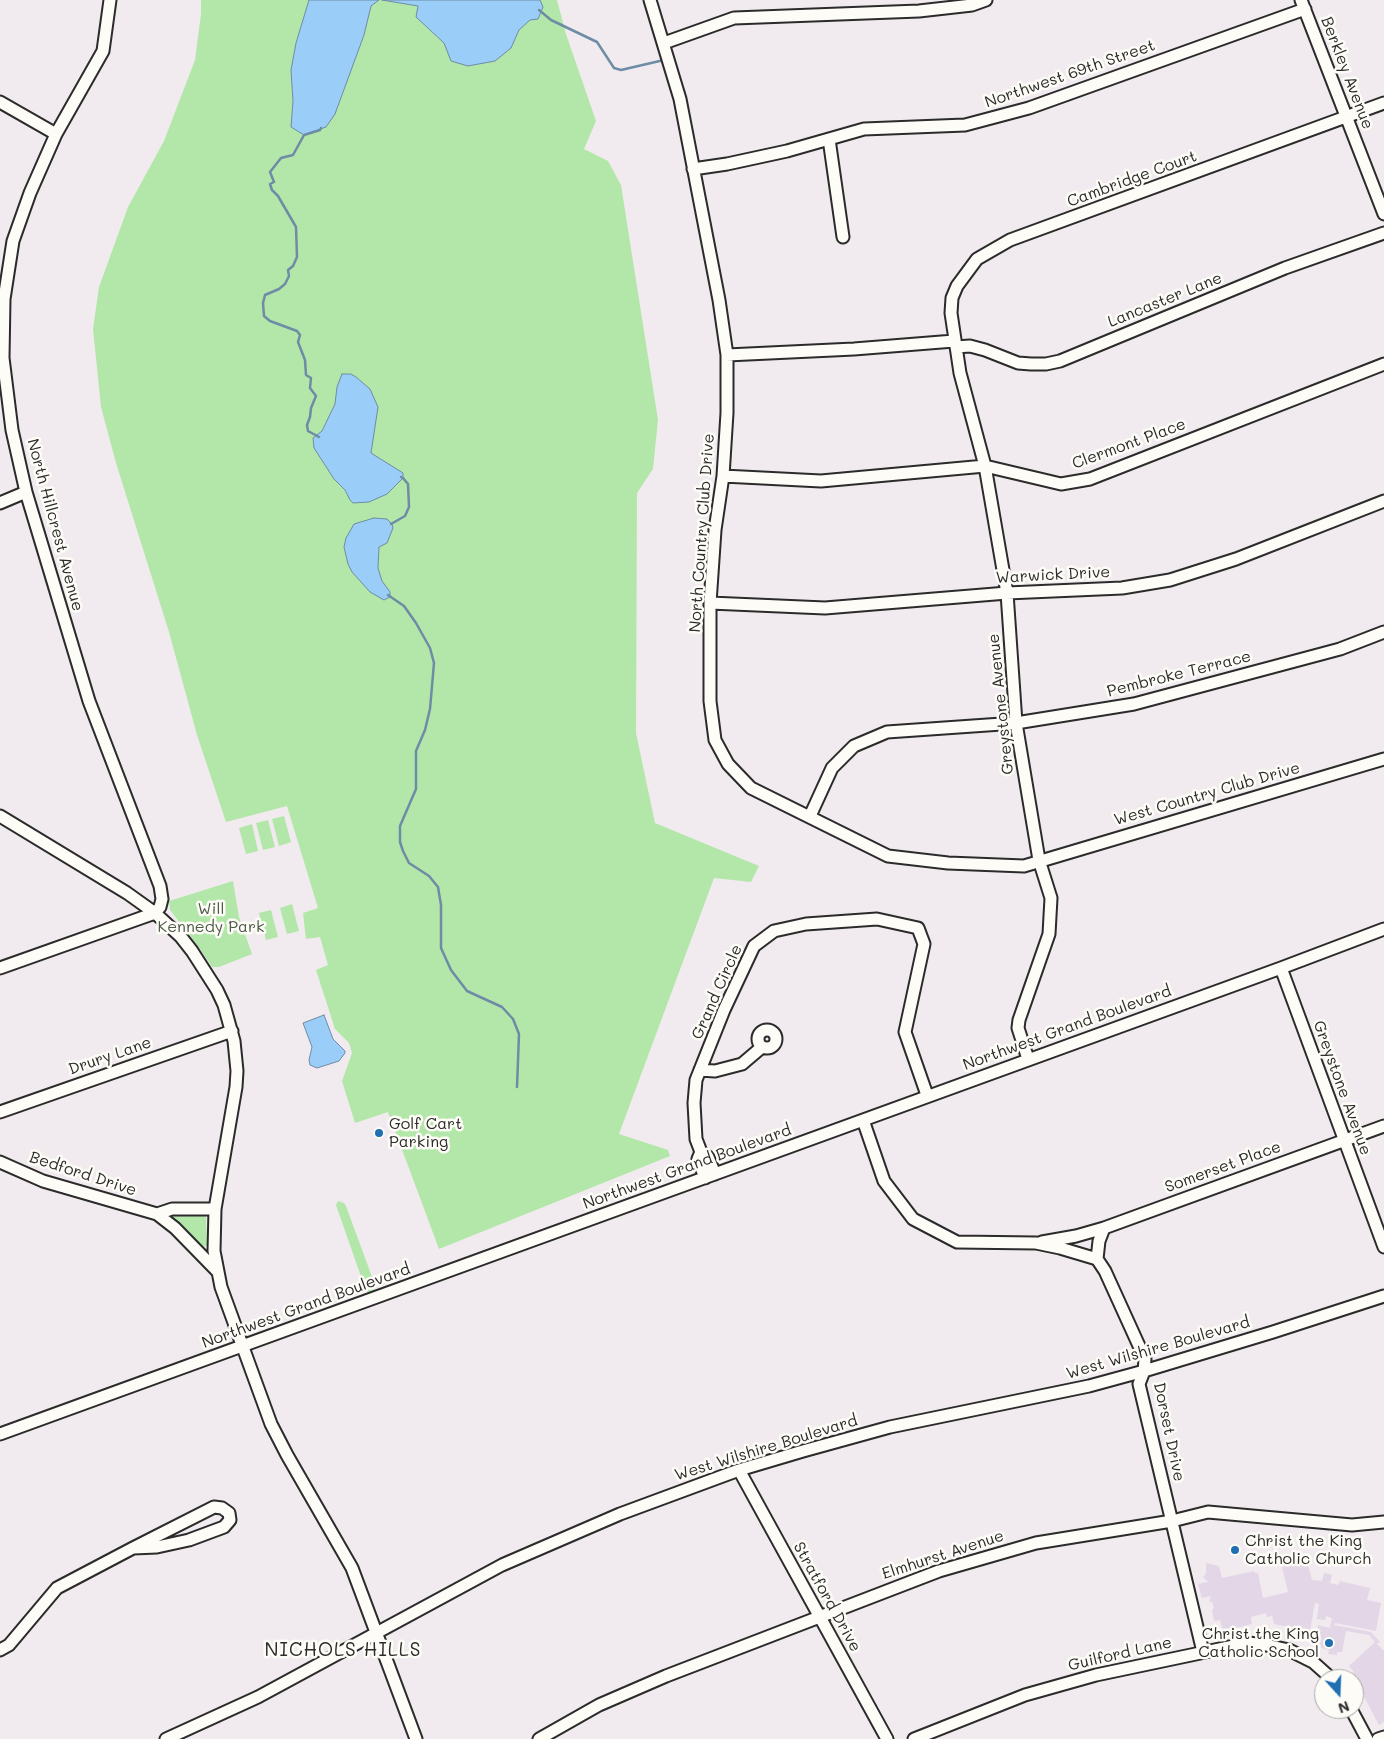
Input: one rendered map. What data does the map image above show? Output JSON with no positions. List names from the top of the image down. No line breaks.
{"streets":{"street":["Berkley Avenue","Northwest 69th Street","Cambridge Court","Lancaster Lane","Clermont Place","North Hillcrest Avenue","North Country Club Drive","Warwick Drive","Pembroke Terrace","Greystone Avenue","West Country Club Drive","Grand Circle","Northwest Grand Boulevard","Drury Lane","Somerset Place","Bedford Drive","West Wilshire Boulevard","Dorset Drive","Elmhurst Avenue","Stratford Drive","Guilford Lane"]},"crossings":[["Berkley Avenue","Northwest 69th Street"],["Berkley Avenue","Cambridge Court"],["Northwest 69th Street","North Country Club Drive"],["Cambridge Court","Lancaster Lane"],["Cambridge Court","Greystone Avenue"],["Lancaster Lane","North Country Club Drive"],["Lancaster Lane","Greystone Avenue"],["Clermont Place","North Country Club Drive"],["Clermont Place","Greystone Avenue"],["North Country Club Drive","Warwick Drive"],["North Country Club Drive","Pembroke Terrace"],["North Country Club Drive","Greystone Avenue"],["North Country Club Drive","West Country Club Drive"],["Warwick Drive","Greystone Avenue"],["Pembroke Terrace","Greystone Avenue"],["Greystone Avenue","West Country Club Drive"],["Greystone Avenue","Northwest Grand Boulevard"],["Greystone Avenue","Somerset Place"],["Grand Circle","Northwest Grand Boulevard"],["West Wilshire Boulevard","Dorset Drive"],["West Wilshire Boulevard","Stratford Drive"],["Dorset Drive","Elmhurst Avenue"],["Dorset Drive","Guilford Lane"],["Elmhurst Avenue","Stratford Drive"]],"districts":["NICHOLS HILLS"],"parks":["Will Kennedy Park"],"places":["Golf Cart Parking","Christ the King Catholic Church","Christ the King Catholic School"],"north":"bottom"}
